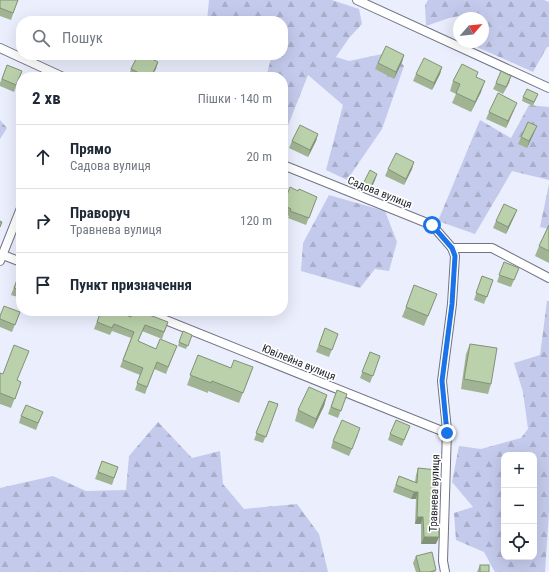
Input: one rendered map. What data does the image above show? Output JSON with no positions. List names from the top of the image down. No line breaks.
{"streets":{"street":["Садова вулиця","Ювілейна вулиця","Травнева вулиця"]},"crossings":[["Садова вулиця","Травнева вулиця"],["Ювілейна вулиця","Травнева вулиця"]],"north":"top right","page":{"search":"Пошук","heading":["2 хв","Пішки · 140 m"],"list":[["Прямо","Садова вулиця","20 m"],["Праворуч","Травнева вулиця","120 m"],"Пункт призначення"],"map_buttons":["+","−"]}}
